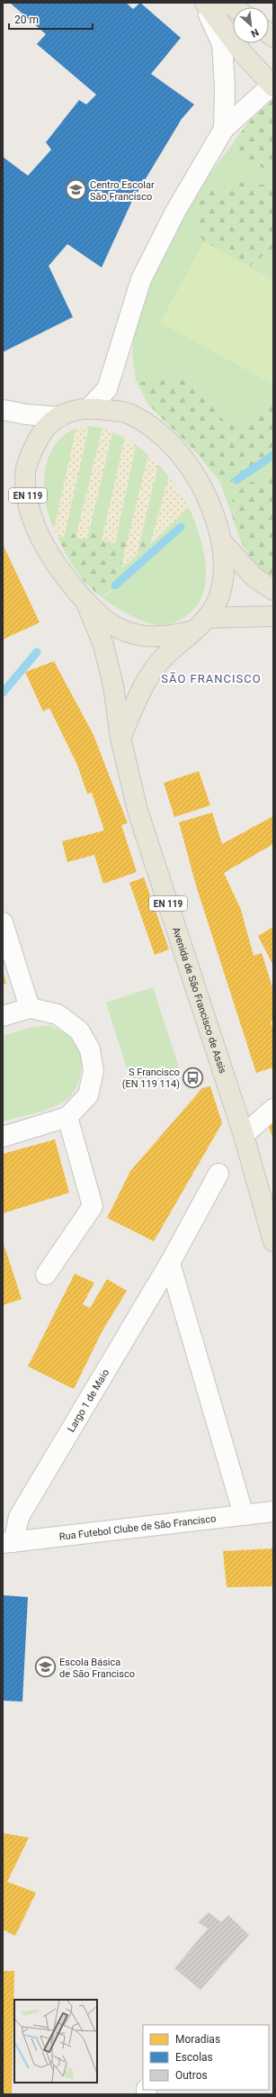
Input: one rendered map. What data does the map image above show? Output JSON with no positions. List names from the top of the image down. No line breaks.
{"streets":{"main road":["EN 119","Avenida de São Francisco de Assis"],"street":["Largo 1 de Maio","Rua Futebol Clube de São Francisco"]},"crossings":[["EN 119","Avenida de São Francisco de Assis"],["Largo 1 de Maio","Rua Futebol Clube de São Francisco"]],"districts":["SÃO FRANCISCO"],"places":{"school or university":["Centro Escolar São Francisco","Escola Básica de São Francisco"],"bus stop":["S Francisco (EN 119 114)"]},"legend":["Moradias","Escolas","Outros"],"scale_bar":"20 m","north":"bottom right"}
